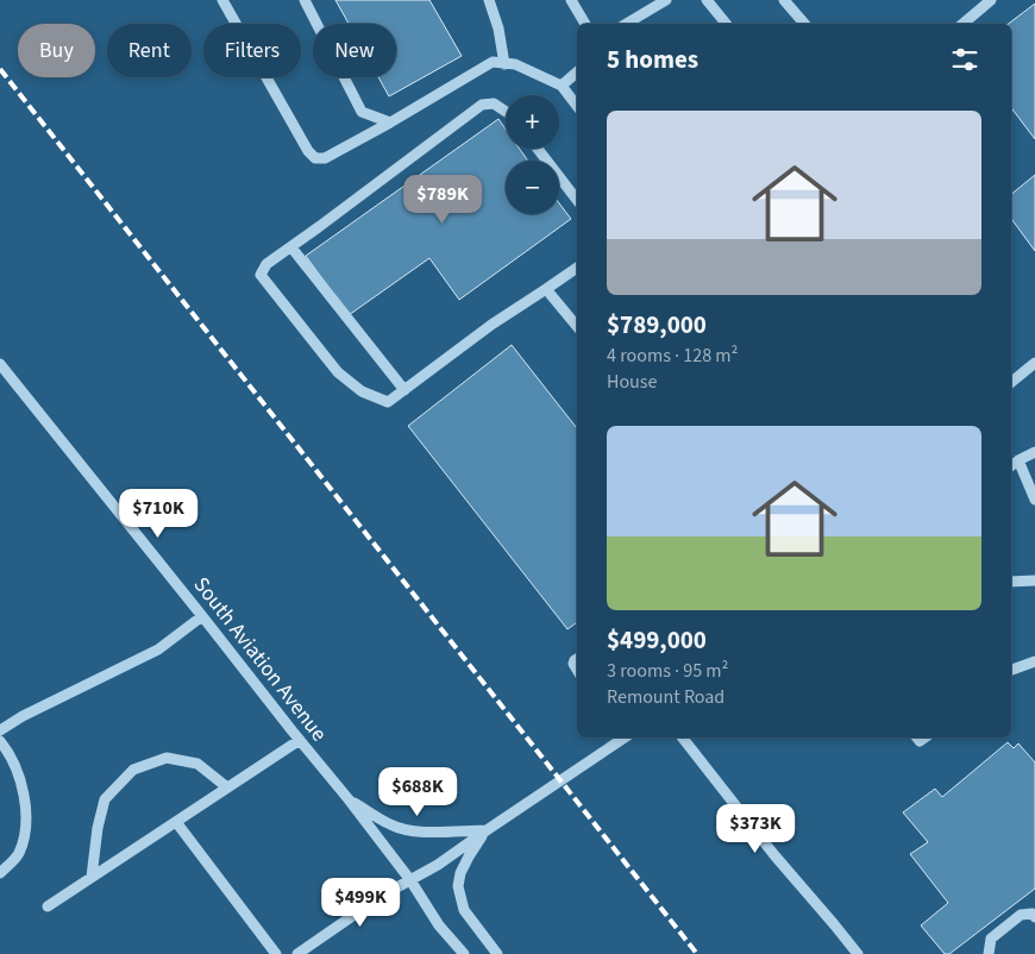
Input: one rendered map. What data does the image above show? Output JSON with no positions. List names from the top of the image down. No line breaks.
{"streets":{"street":["South Aviation Avenue"]},"page":{"chip":["Buy","Rent","Filters","New"],"heading":"5 homes","map_buttons":["+","−"],"list":[{"name":"$789,000","note":"4 rooms · 128 m² · House"},{"name":"$499,000","note":"3 rooms · 95 m² · Remount Road"}],"price":["$789K","$710K","$688K","$373K","$499K"]}}
